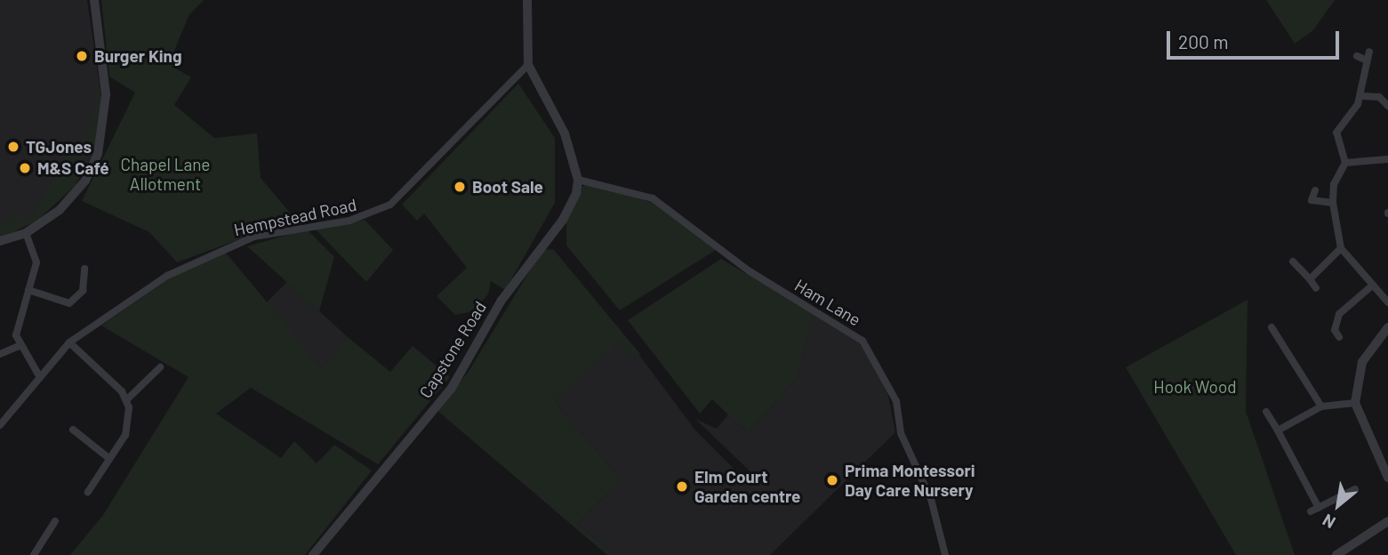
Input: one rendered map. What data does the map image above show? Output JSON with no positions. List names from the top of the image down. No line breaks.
{"streets":{"street":["Hempstead Road","Ham Lane","Capstone Road"]},"crossings":[["Ham Lane","Capstone Road"]],"parks":["Chapel Lane Allotment","Hook Wood"],"places":["Burger King","TGJones","M&S Café","Boot Sale","Prima Montessori Day Care Nursery","Elm Court Garden centre"],"scale_bar":"200 m","north":"bottom left"}
